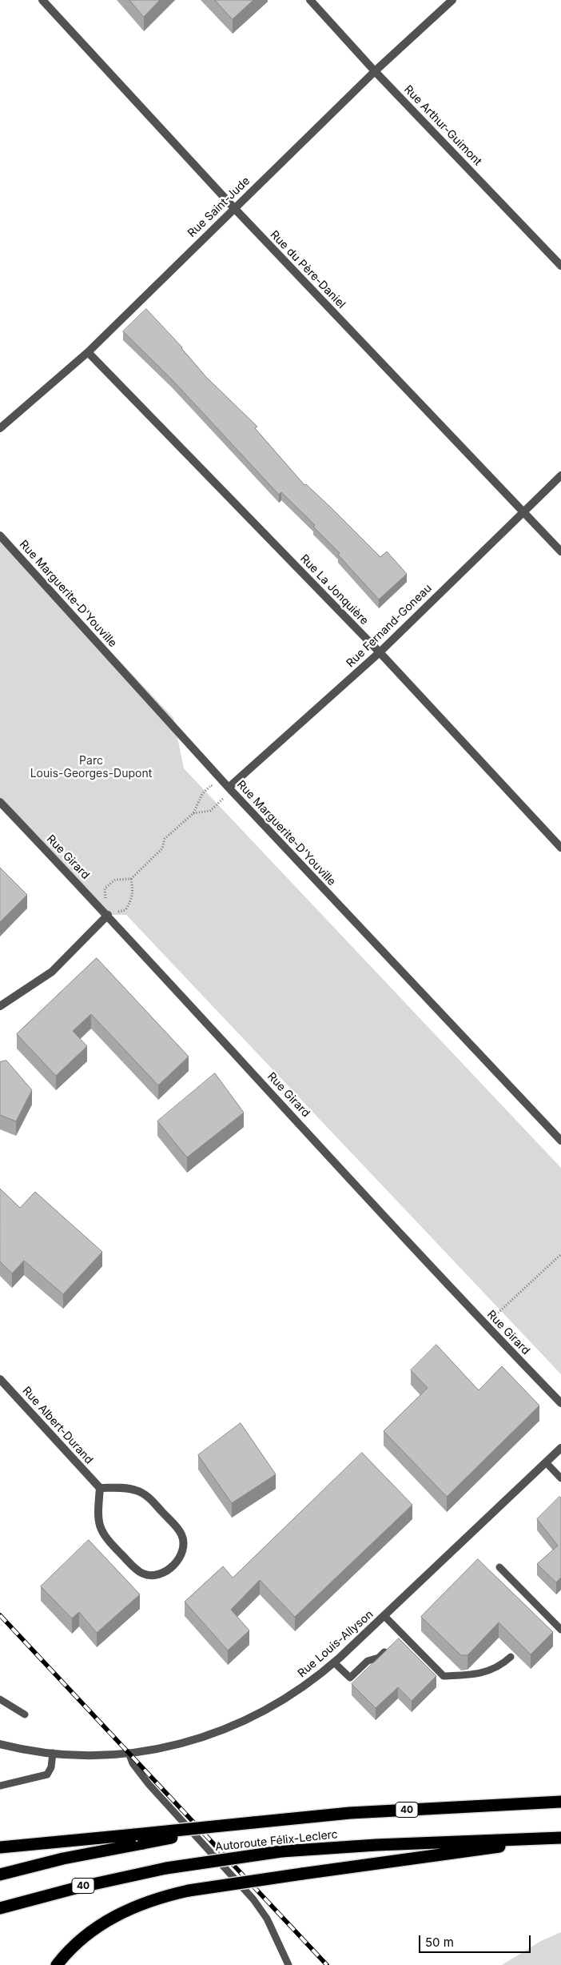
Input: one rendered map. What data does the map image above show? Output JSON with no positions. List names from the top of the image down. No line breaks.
{"streets":{"highway":["40","Autoroute Félix-Leclerc"],"street":["Rue Arthur-Guimont","Rue Saint-Jude","Rue du Père-Daniel","Rue La Jonquière","Rue Marguerite-D'Youville","Rue Fernand-Goneau","Rue Girard","Rue Albert-Durand","Rue Louis-Allyson"]},"crossings":[["Rue Arthur-Guimont","Rue Saint-Jude"],["Rue Saint-Jude","Rue du Père-Daniel"],["Rue Saint-Jude","Rue La Jonquière"],["Rue du Père-Daniel","Rue Fernand-Goneau"],["Rue La Jonquière","Rue Fernand-Goneau"],["Rue Marguerite-D'Youville","Rue Fernand-Goneau"]],"parks":["Parc Louis-Georges-Dupont"],"scale_bar":"50 m"}
